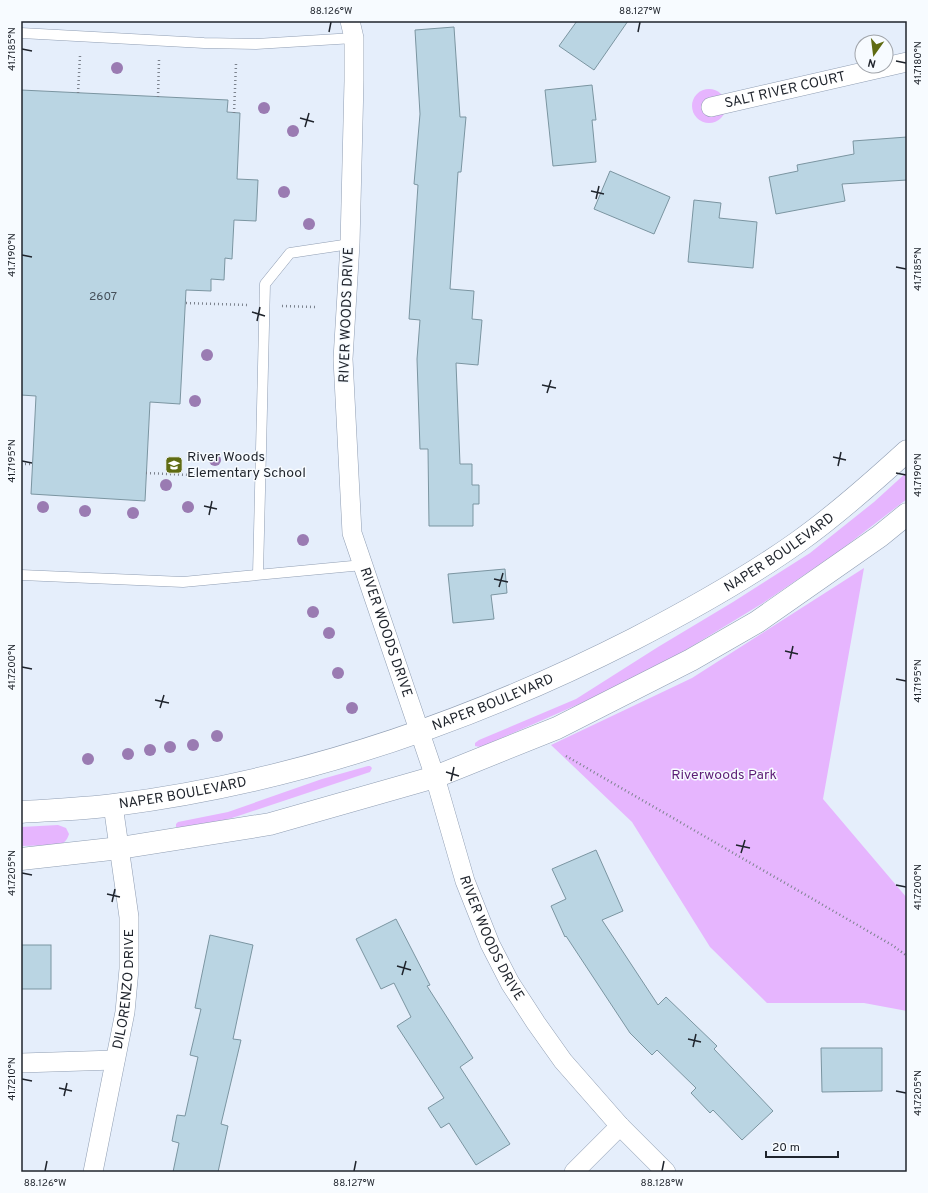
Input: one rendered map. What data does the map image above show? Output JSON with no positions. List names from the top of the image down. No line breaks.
{"streets":{"main road":["NAPER BOULEVARD"],"street":["SALT RIVER COURT","RIVER WOODS DRIVE","DILORENZO DRIVE"]},"crossings":[["RIVER WOODS DRIVE","NAPER BOULEVARD"],["NAPER BOULEVARD","DILORENZO DRIVE"]],"parks":["Riverwoods Park"],"places":{"school or university":["River Woods Elementary School"]},"house_numbers":["2607"],"scale_bar":"20 m","north":"bottom","coordinates":["88.126°W","88.127°W","41.7185°N","41.7180°N","41.7190°N","41.7195°N","41.7200°N","41.7205°N","41.7210°N","88.128°W"]}
